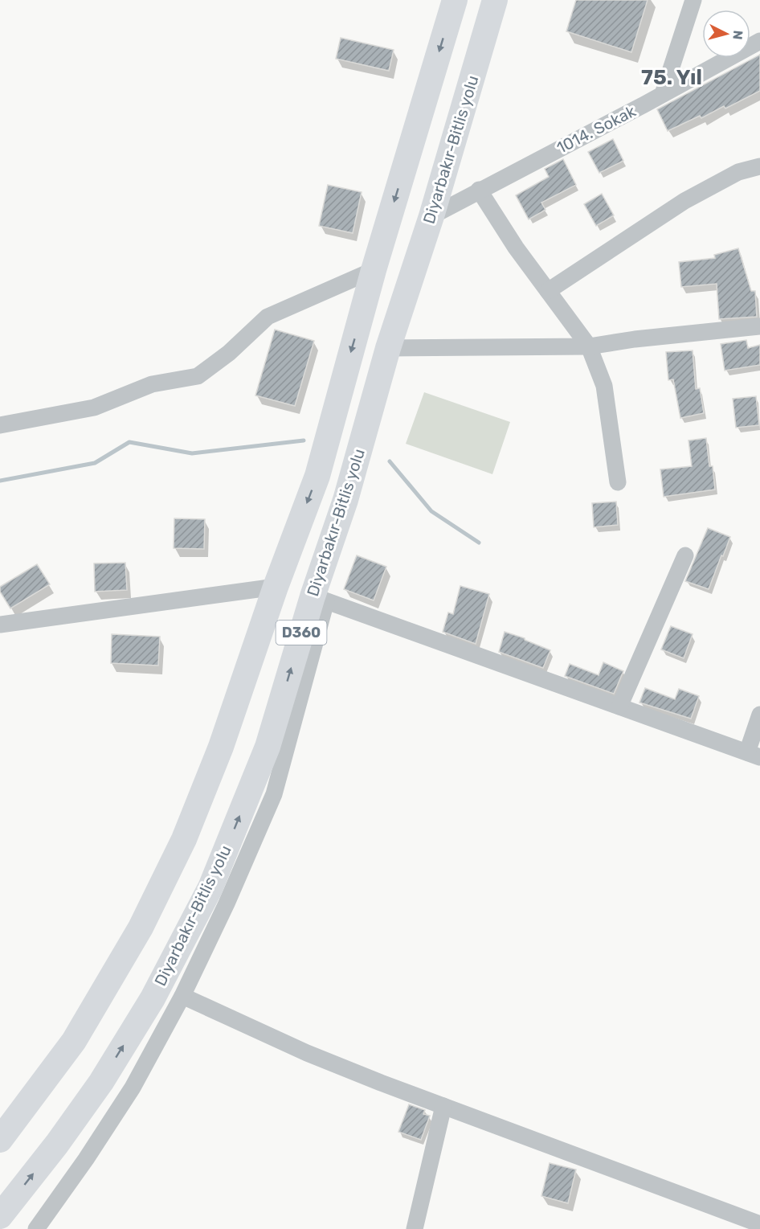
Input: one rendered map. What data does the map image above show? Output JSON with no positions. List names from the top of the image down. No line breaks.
{"streets":{"highway":["Diyarbakır-Bitlis yolu","D360"],"street":["1014. Sokak"]},"crossings":[["1014. Sokak","Diyarbakır-Bitlis yolu"]],"districts":["75. Yıl"],"north":"right"}
